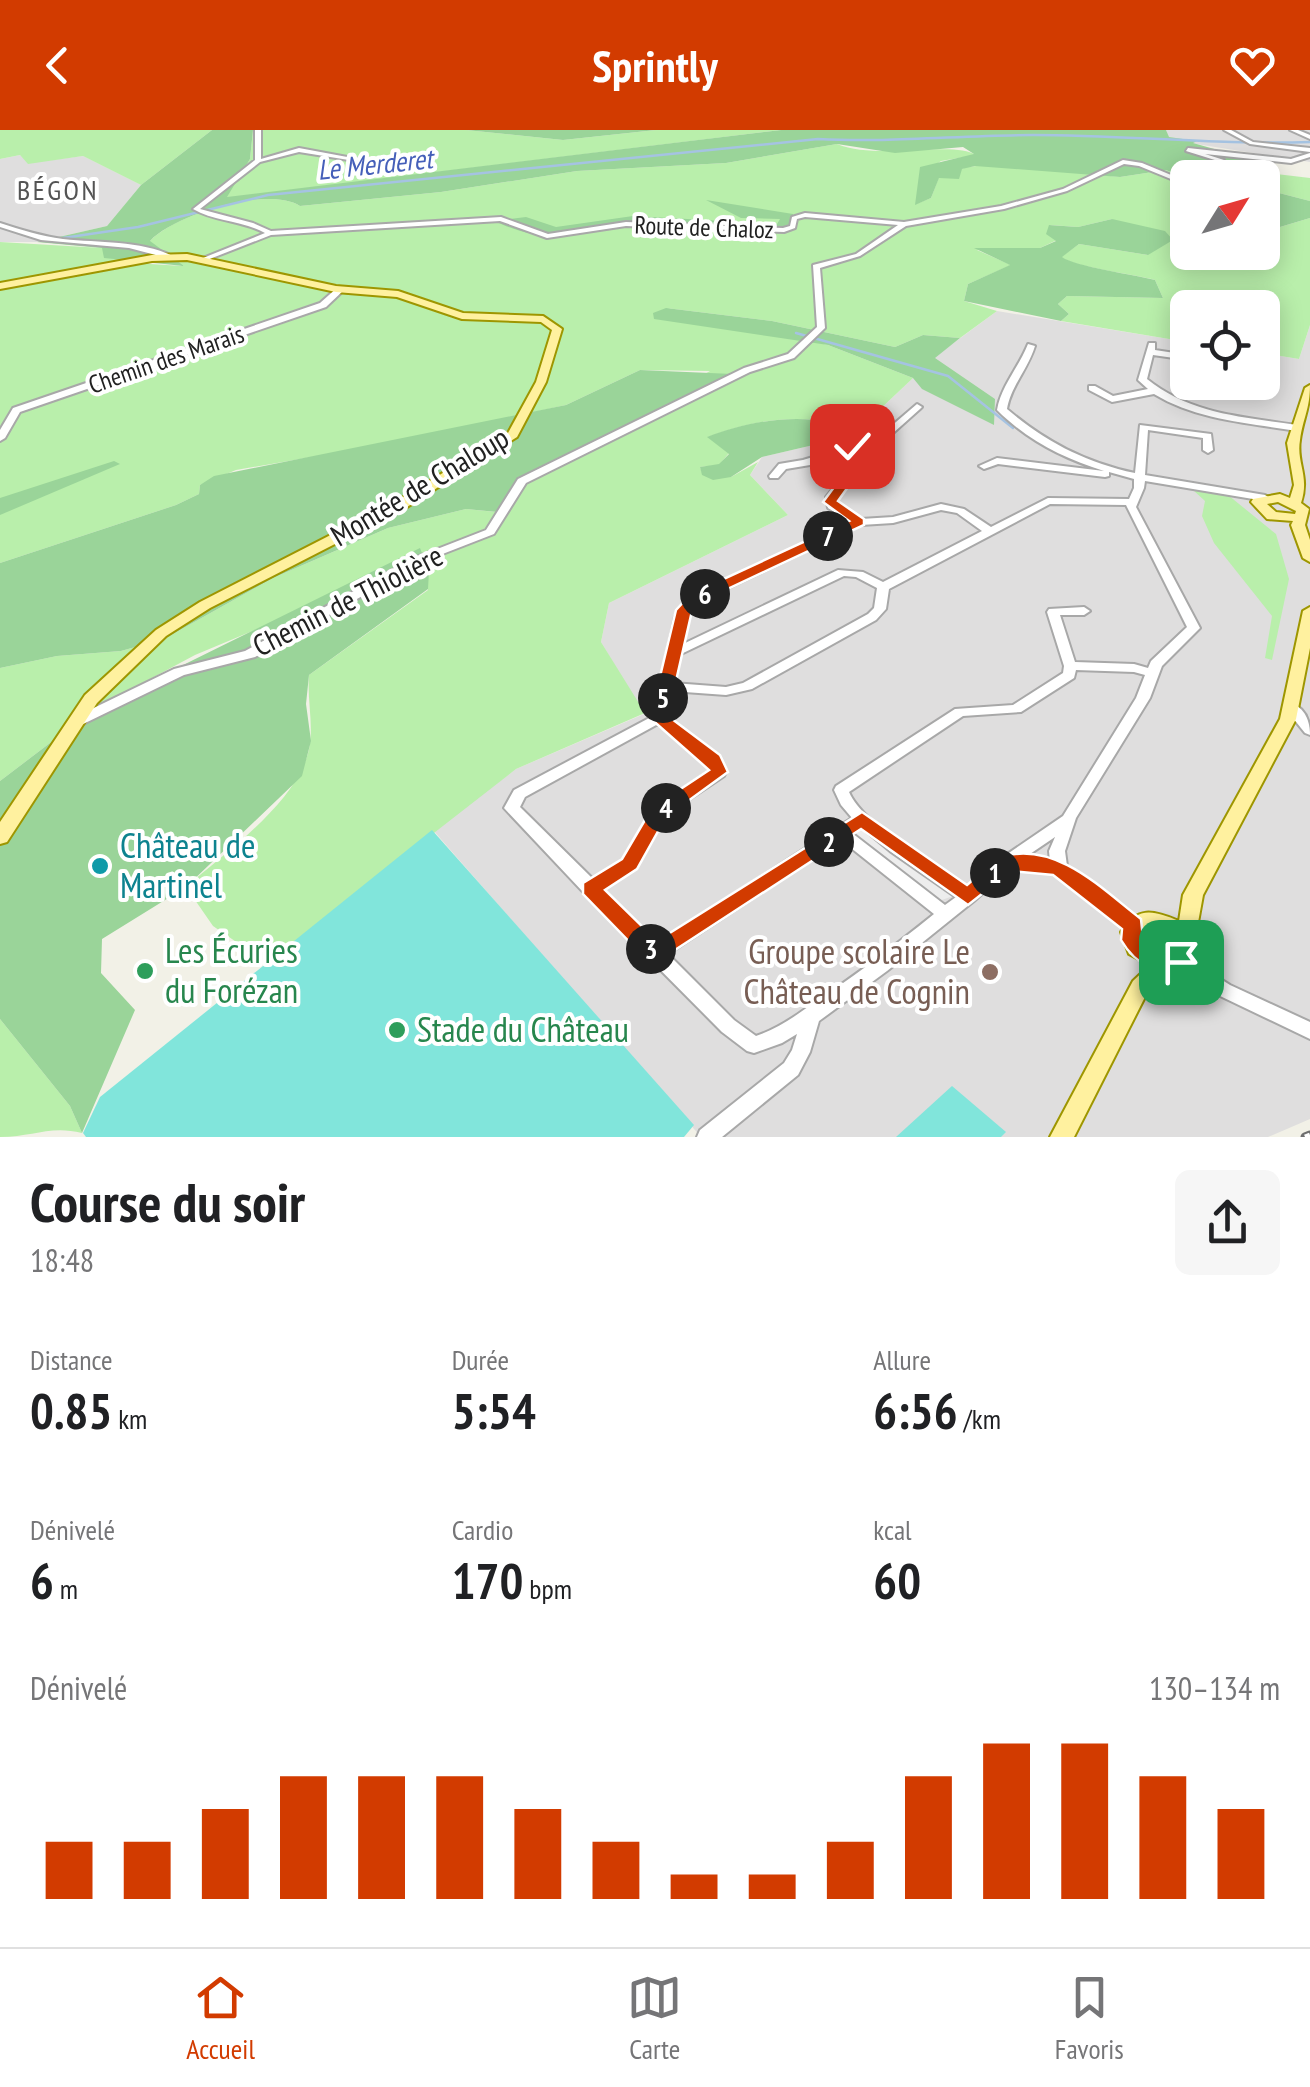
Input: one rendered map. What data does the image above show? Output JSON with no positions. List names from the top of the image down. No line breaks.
{"streets":{"main road":["Montée de Chaloup"],"street":["Route de Chaloz","Chemin des Marais","Chemin de Thiolière"]},"crossings":[["Route de Chaloz","Montée de Chaloup"],["Route de Chaloz","Chemin de Thiolière"],["Chemin des Marais","Montée de Chaloup"],["Montée de Chaloup","Chemin de Thiolière"]],"districts":["BÉGON"],"water":["Le Merderet"],"places":["Château de Martinel","Les Écuries du Forézan","Groupe scolaire Le Château de Cognin","Stade du Château"],"north":"top right","page":{"header":"Sprintly","pins":["7","6","5","4","2","1","3"],"heading":["Course du soir","18:48"],"stats":[["Distance","0.85 km"],["Durée","5:54"],["Allure","6:56 /km"],["Dénivelé","6 m"],["Cardio","170 bpm"],["kcal","60"]],"chart":["Dénivelé","130–134 m"],"tabs":["Accueil","Carte","Favoris"]}}
